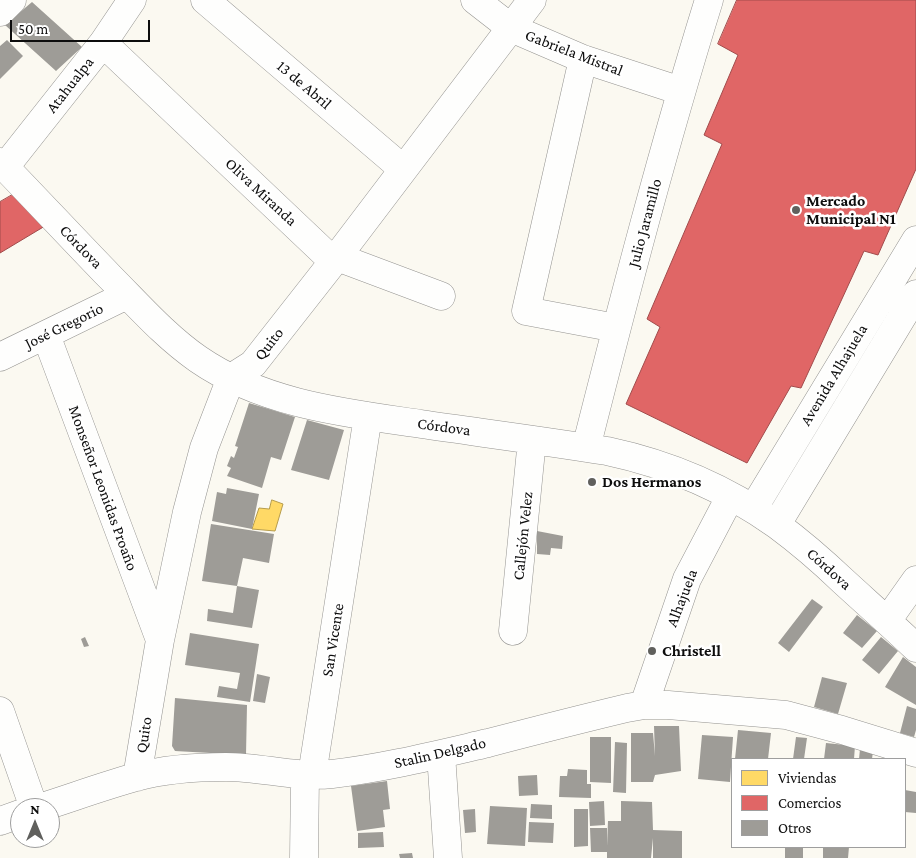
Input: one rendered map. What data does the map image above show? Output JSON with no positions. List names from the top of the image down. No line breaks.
{"streets":{"street":["Gabriela Mistral","Atahualpa","13 de Abril","Oliva Miranda","Julio Jaramillo","Córdova","José Gregorio","Quito","Avenida Alhajuela","Monseñor Leonidas Proaño","Callejón Velez","Alhajuela","San Vicente","Stalin Delgado"]},"crossings":[["Gabriela Mistral","Julio Jaramillo"],["Gabriela Mistral","Quito"],["Atahualpa","Oliva Miranda"],["Atahualpa","Córdova"],["13 de Abril","Quito"],["Oliva Miranda","Quito"],["Julio Jaramillo","Córdova"],["Córdova","José Gregorio"],["Córdova","Quito"],["Córdova","Avenida Alhajuela"],["Córdova","Callejón Velez"],["Córdova","Alhajuela"],["Córdova","San Vicente"],["José Gregorio","Monseñor Leonidas Proaño"],["Quito","Monseñor Leonidas Proaño"],["Quito","Stalin Delgado"],["Avenida Alhajuela","Alhajuela"],["Alhajuela","Stalin Delgado"],["San Vicente","Stalin Delgado"]],"places":["Mercado Municipal N1","Dos Hermanos","Christell"],"legend":["Viviendas","Comercios","Otros"],"scale_bar":"50 m","north":"top"}
